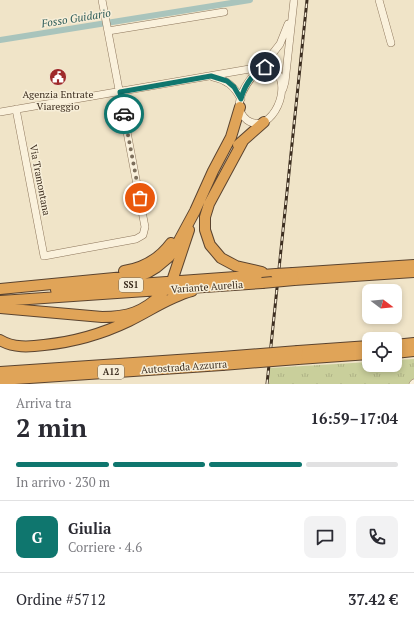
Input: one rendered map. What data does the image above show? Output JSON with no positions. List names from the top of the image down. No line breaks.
{"streets":{"highway":["SS1","Variante Aurelia","Autostrada Azzurra","A12"],"street":["Via Tramontana"]},"water":["Fosso Guidario"],"places":{"public building":["Agenzia Entrate Viareggio"]},"north":"right","page":{"heading":["2 min","Arriva tra","16:59–17:04"],"panel":["Giulia","Corriere · 4.6","Ordine #5712","37.42 €"],"bar":"In arrivo · 230 m","round":"G"}}
